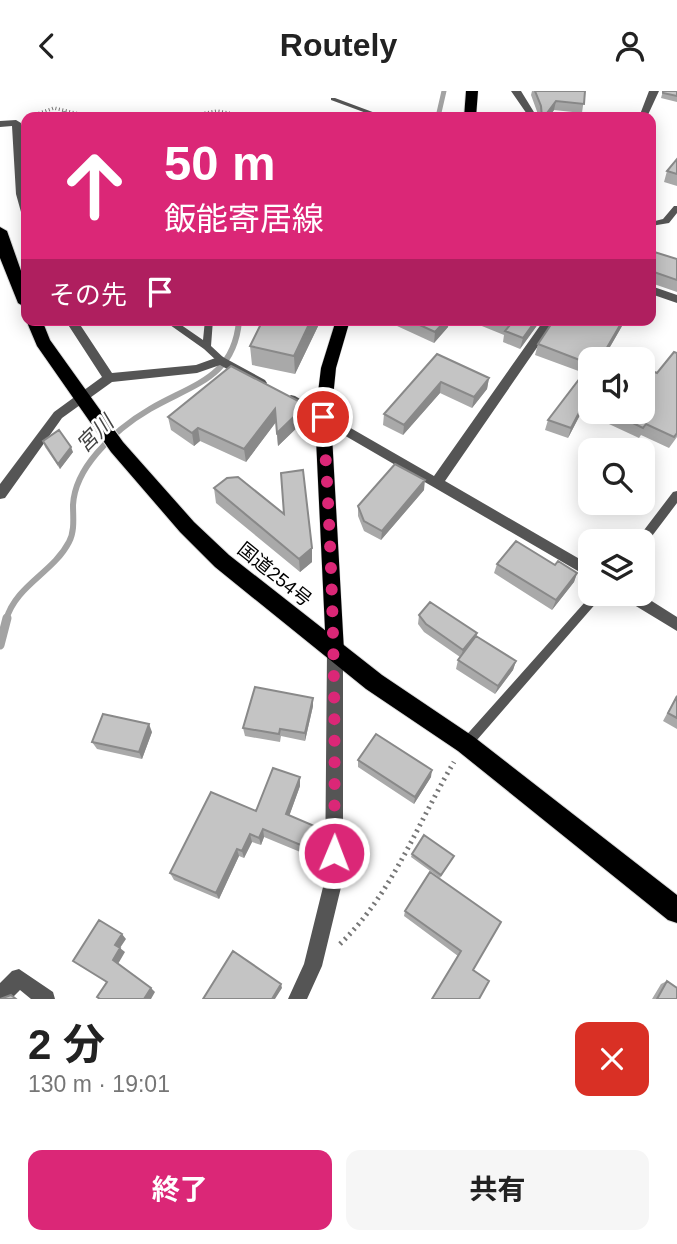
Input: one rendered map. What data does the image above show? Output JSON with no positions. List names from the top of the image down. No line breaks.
{"streets":{"highway":["国道254号"]},"water":["宮川"],"page":{"header":"Routely","turn":["50 m","飯能寄居線"],"then":"その先","heading":["2 分","130 m · 19:01"],"buttons":["終了","共有"]}}
